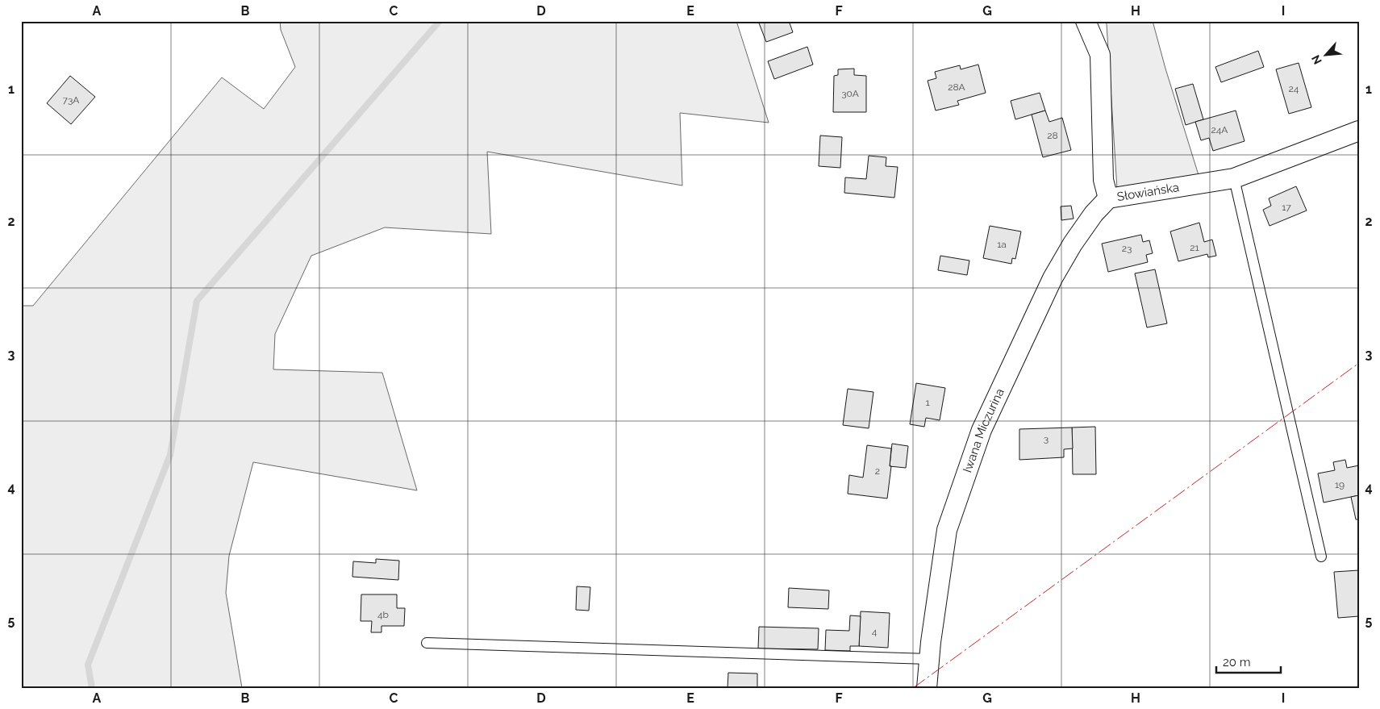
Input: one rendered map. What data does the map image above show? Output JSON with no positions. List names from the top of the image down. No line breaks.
{"streets":{"street":["Słowiańska","Iwana Miczurina"]},"crossings":[["Słowiańska","Iwana Miczurina"]],"house_numbers":["28A","24","30A","73A","24A","28","17","1a","21","23","1","3","2","19","4b","4"],"scale_bar":"20 m","north":"bottom left","grid":{"columns":["A","B","C","D","E","F","G","H","I"],"rows":["1","2","3","4","5"]}}
